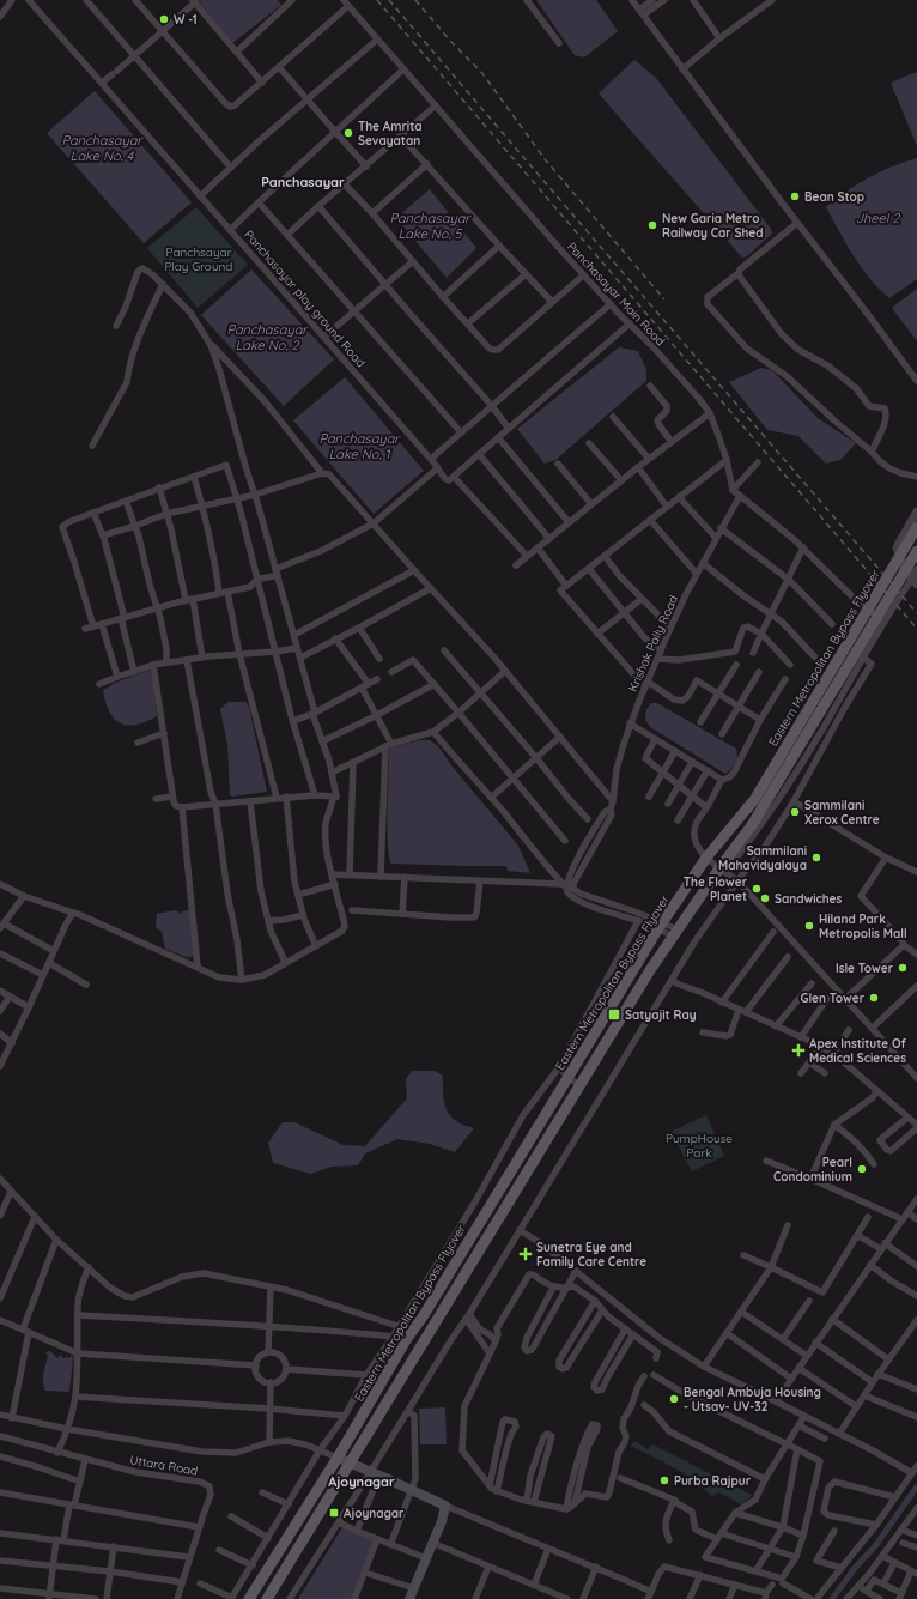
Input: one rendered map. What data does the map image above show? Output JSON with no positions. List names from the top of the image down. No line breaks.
{"streets":{"main road":["Eastern Metropolitan Bypass Flyover"],"street":["Panchasayar Main Road","Panchasayar play ground Road","Krishak Pally Road","Uttara Road"]},"districts":["Panchasayar","Ajoynagar"],"water":["Panchasayar Lake No. 4","Panchasayar Lake No. 5","Jheel 2","Panchasayar Lake No. 2","Panchasayar Lake No. 1"],"parks":["Panchsayar Play Ground","PumpHouse Park"],"places":{"other":["W -1","The Amrita Sevayatan","Bean Stop","New Garia Metro Railway Car Shed","Sammilani Xerox Centre","Sammilani Mahavidyalaya","The Flower Planet","Sandwiches","Hiland Park Metropolis Mall","Isle Tower","Glen Tower","Pearl Condominium","Bengal Ambuja Housing - Utsav- UV-32","Purba Rajpur"],"transit":["Satyajit Ray","Ajoynagar"],"health":["Apex Institute Of Medical Sciences","Sunetra Eye and Family Care Centre"]}}
